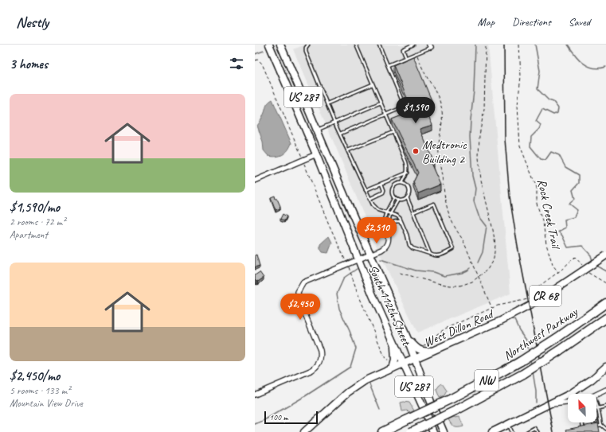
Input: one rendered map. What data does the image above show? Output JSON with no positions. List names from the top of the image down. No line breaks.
{"streets":{"highway":["Northwest Parkway","NW"],"main road":["US 287","CR 68","South 112th Street","West Dillon Road"],"path":["Rock Creek Trail"]},"crossings":[["South 112th Street","West Dillon Road"]],"places":["Medtronic Building 2"],"scale_bar":"100 m","north":"top left","page":{"header":"Nestly","nav":["Map","Directions","Saved"],"heading":"3 homes","list":[{"name":"$1,590/mo","note":"2 rooms · 72 m² · Apartment"},{"name":"$2,450/mo","note":"5 rooms · 133 m² · Mountain View Drive"}],"price":["$1,590","$2,510","$2,450"],"scale":"100 m"}}
